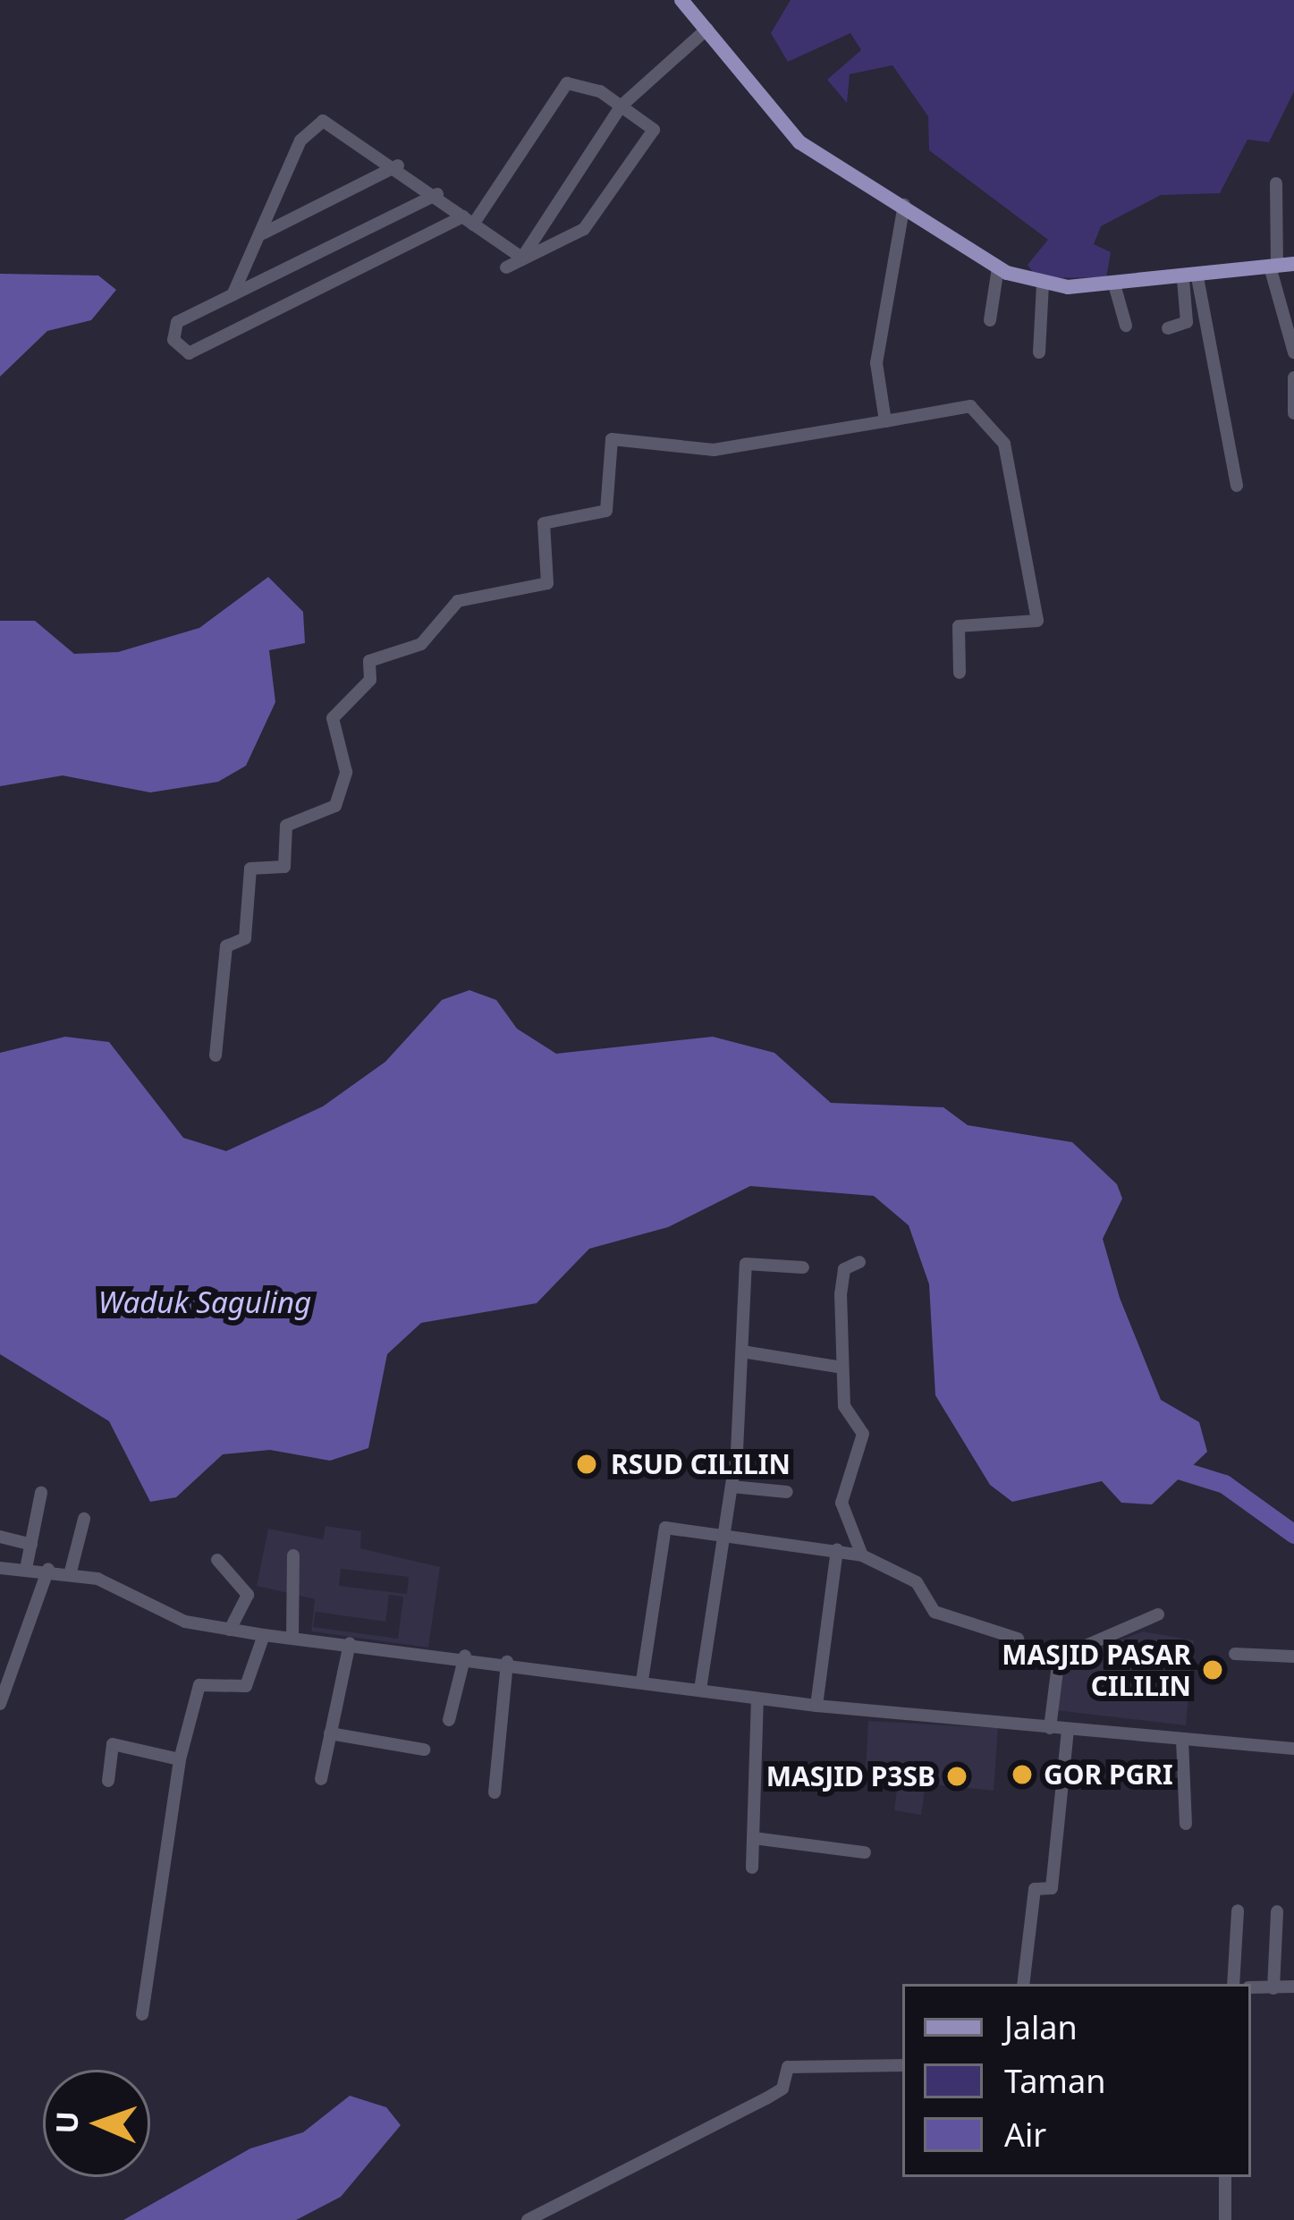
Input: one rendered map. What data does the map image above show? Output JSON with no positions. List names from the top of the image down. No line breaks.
{"water":["Waduk Saguling"],"places":["RSUD CILILIN","MASJID PASAR CILILIN","GOR PGRI","MASJID P3SB"],"legend":["Jalan","Taman","Air"],"north":"left"}
